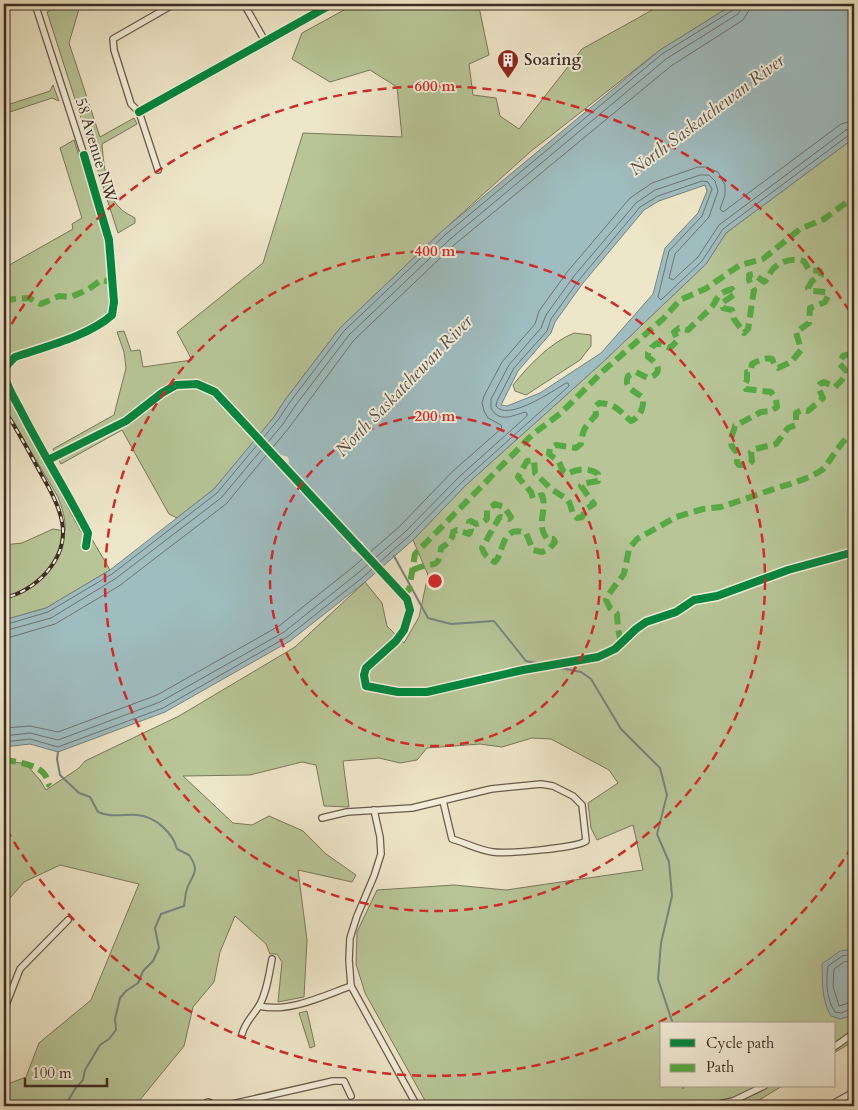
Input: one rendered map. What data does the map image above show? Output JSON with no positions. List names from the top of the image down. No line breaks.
{"streets":{"street":["58 Avenue NW"]},"water":["North Saskatchewan River"],"places":{"building":["Soaring"]},"legend":["Cycle path","Path"],"scale_bar":"100 m","rings":["600 m","400 m","200 m"]}
